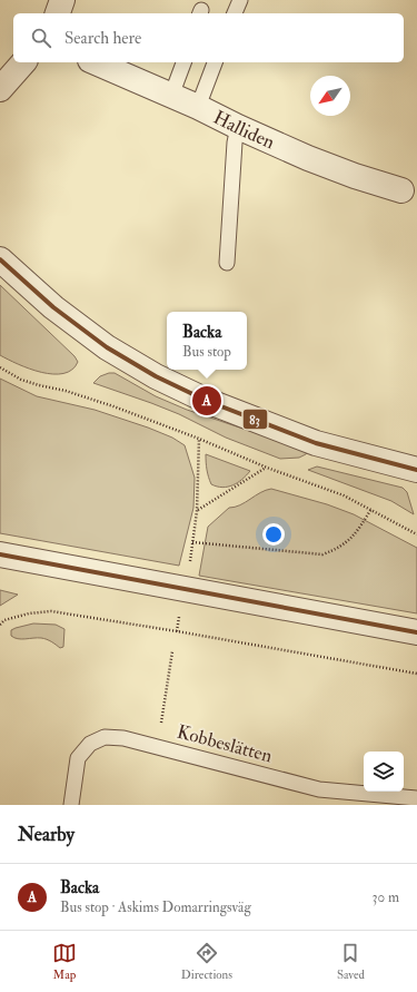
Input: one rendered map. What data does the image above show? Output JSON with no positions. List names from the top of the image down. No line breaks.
{"streets":{"street":["Halliden"],"lane":["Kobbeslätten"]},"lines":["transit line 83"],"north":"bottom left","page":{"search":"Search here","popup":["Backa","Bus stop"],"pins":"A","heading":"Nearby","list":[{"mark":"A","name":"Backa","note":"Bus stop · Askims Domarringsväg","value":"30 m"}],"nav":["Map","Directions","Saved"]}}
